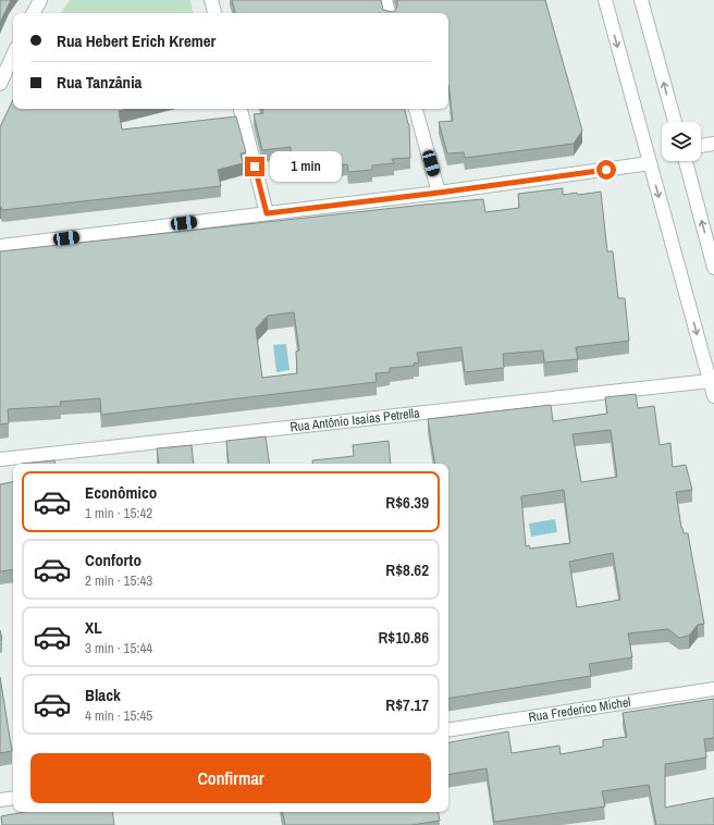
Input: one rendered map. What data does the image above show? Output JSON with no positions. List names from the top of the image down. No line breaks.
{"streets":{"street":["Rua Antônio Isaías Petrella","Rua Frederico Michel"]},"page":{"banner":["Rua Hebert Erich Kremer","Rua Tanzânia"],"bubble":"1 min","list":[{"name":"Econômico","note":"1 min · 15:42","value":"R$6.39"},{"name":"Conforto","note":"2 min · 15:43","value":"R$8.62"},{"name":"XL","note":"3 min · 15:44","value":"R$10.86"},{"name":"Black","note":"4 min · 15:45","value":"R$7.17"}],"buttons":"Confirmar"}}
